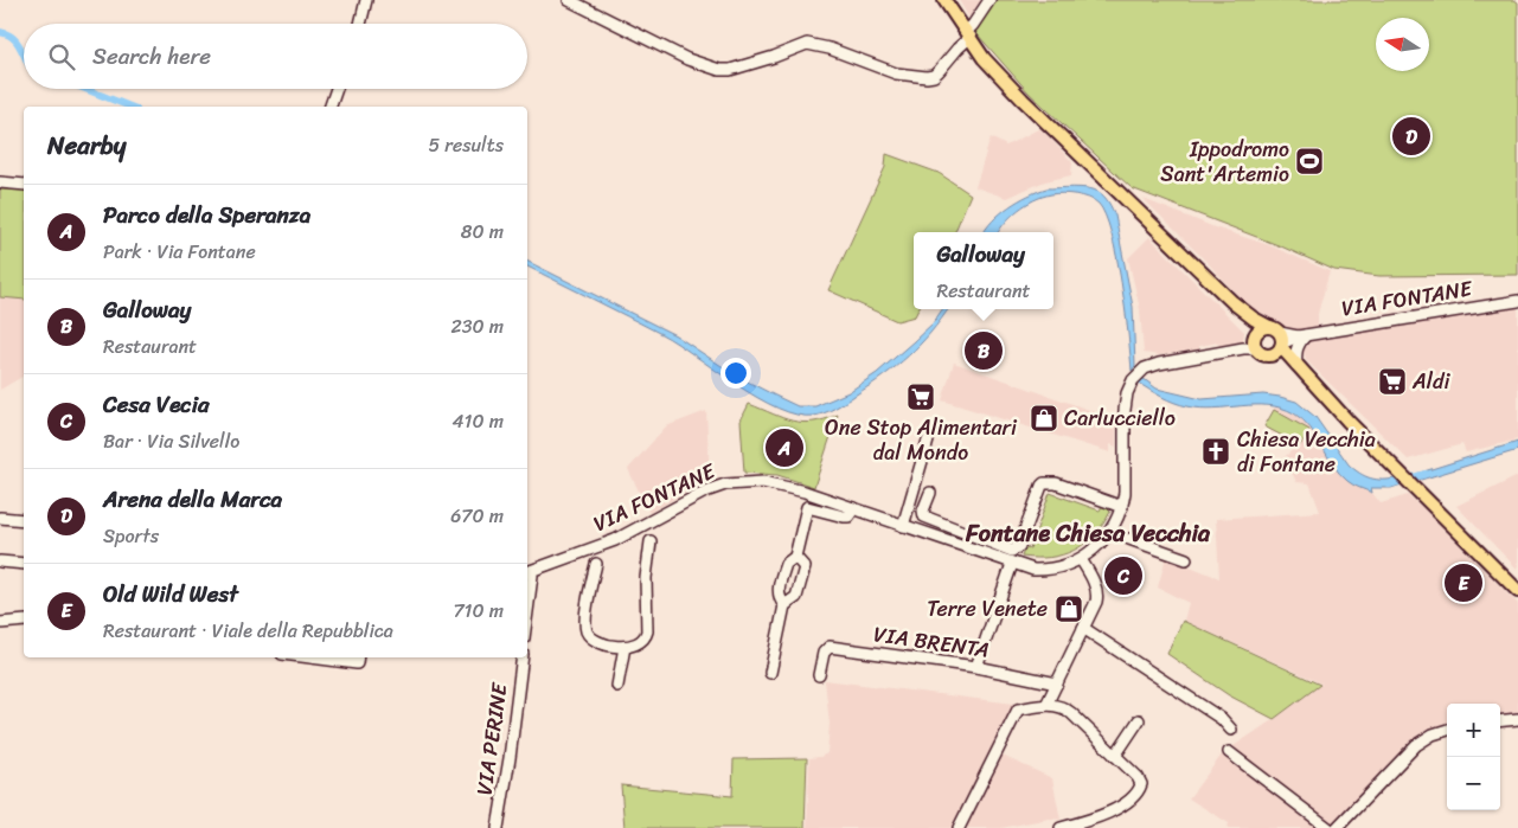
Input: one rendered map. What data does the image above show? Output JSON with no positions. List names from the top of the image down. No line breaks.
{"streets":{"street":["VIA FONTANE","VIA BRENTA","VIA PERINE"]},"districts":["Fontane Chiesa Vecchia"],"places":{"sports":["Ippodromo Sant'Artemio"],"supermarket":["Aldi","One Stop Alimentari dal Mondo"],"shop":["Carlucciello","Terre Venete"],"church":["Chiesa Vecchia di Fontane"]},"north":"left","page":{"search":"Search here","heading":["Nearby","5 results"],"pins":["D","B","A","C","E"],"list":[{"mark":"A","name":"Parco della Speranza","note":"Park · Via Fontane","value":"80 m"},{"mark":"B","name":"Galloway","note":"Restaurant","value":"230 m"},{"mark":"C","name":"Cesa Vecia","note":"Bar · Via Silvello","value":"410 m"},{"mark":"D","name":"Arena della Marca","note":"Sports","value":"670 m"},{"mark":"E","name":"Old Wild West","note":"Restaurant · Viale della Repubblica","value":"710 m"}],"popup":["Galloway","Restaurant"],"map_buttons":["+","−"]}}
